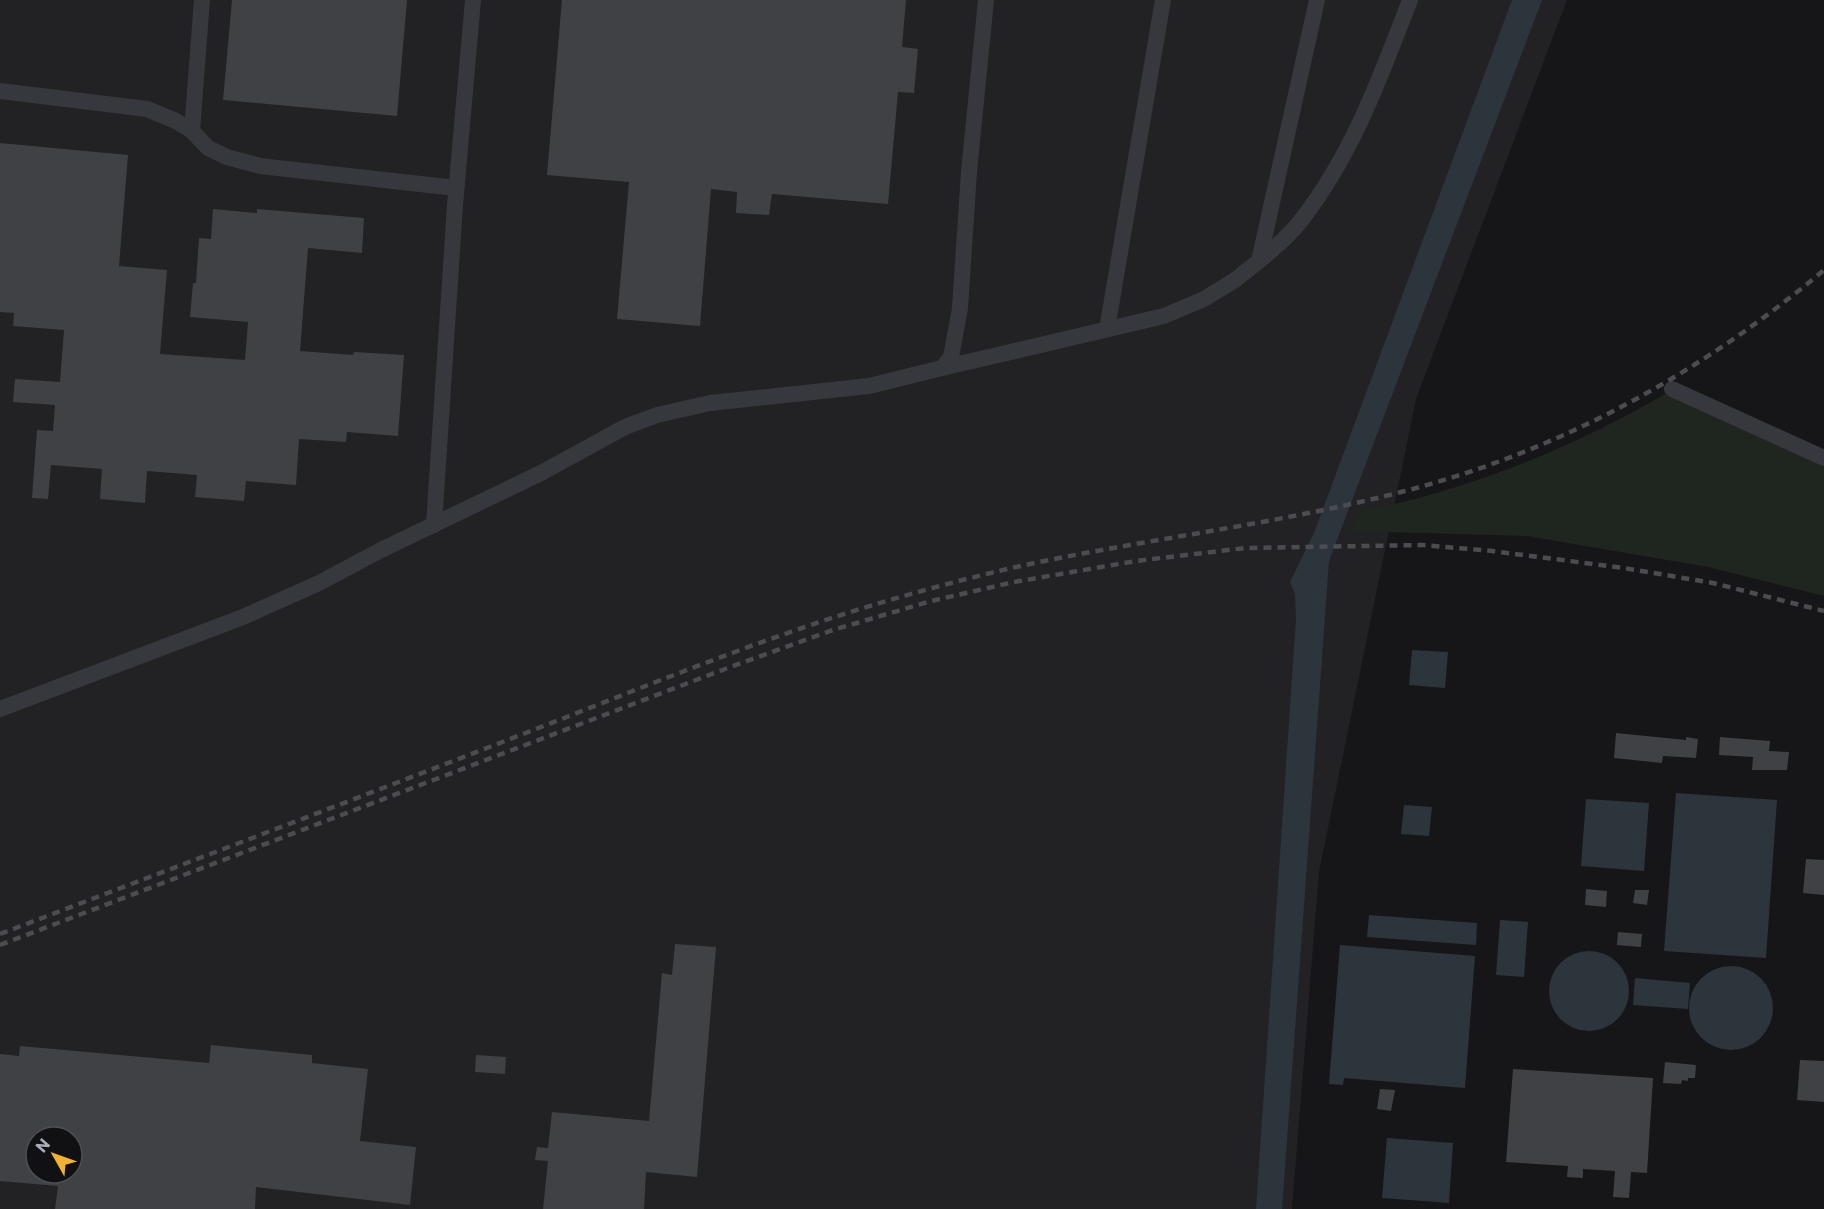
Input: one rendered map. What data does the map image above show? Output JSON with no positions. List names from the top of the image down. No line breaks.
{"north":"top left"}
